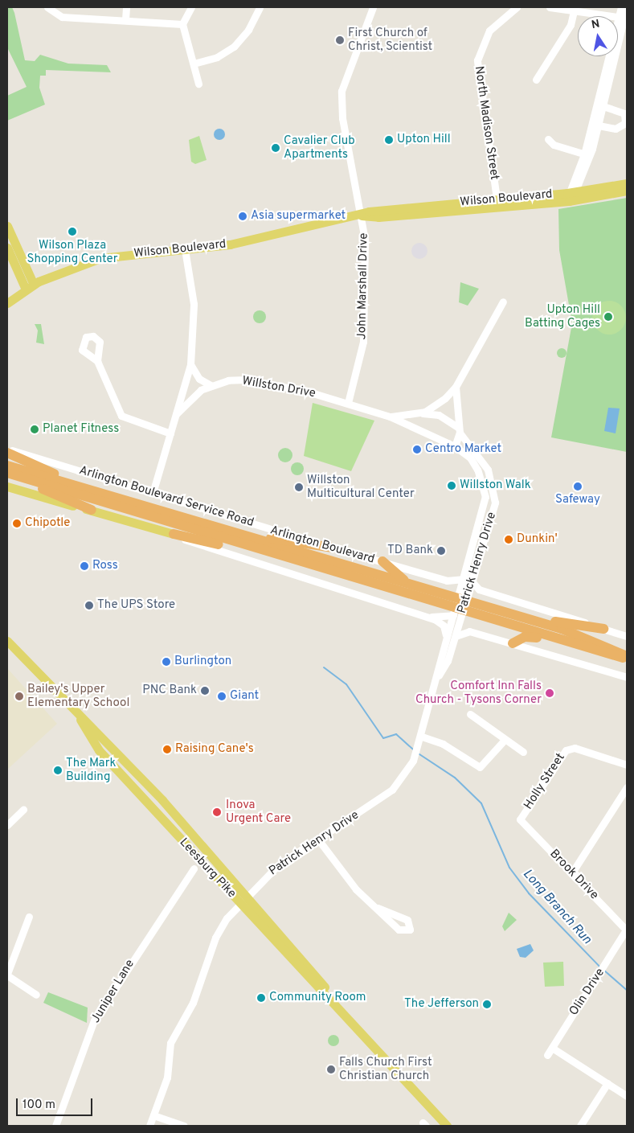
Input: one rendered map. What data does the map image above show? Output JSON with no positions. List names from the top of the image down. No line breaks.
{"streets":{"highway":["Arlington Boulevard"],"main road":["Wilson Boulevard","Leesburg Pike"],"street":["North Madison Street","John Marshall Drive","Willston Drive","Arlington Boulevard Service Road","Patrick Henry Drive","Holly Street","Brook Drive","Juniper Lane","Olin Drive"]},"crossings":[["North Madison Street","Wilson Boulevard"],["Wilson Boulevard","John Marshall Drive"],["John Marshall Drive","Willston Drive"],["Willston Drive","Patrick Henry Drive"],["Arlington Boulevard Service Road","Patrick Henry Drive"],["Arlington Boulevard","Patrick Henry Drive"],["Patrick Henry Drive","Leesburg Pike"],["Holly Street","Brook Drive"],["Brook Drive","Olin Drive"]],"water":["Long Branch Run"],"places":["First Church of Christ, Scientist","Upton Hill","Cavalier Club Apartments","Asia supermarket","Wilson Plaza Shopping Center","Upton Hill Batting Cages","Planet Fitness","Centro Market","Willston Walk","Safeway","Willston Multicultural Center","Chipotle","Dunkin'","TD Bank","Ross","The UPS Store","Burlington","PNC Bank","Comfort Inn Falls Church - Tysons Corner","Bailey's Upper Elementary School","Giant","Raising Cane's","The Mark Building","Inova Urgent Care","Community Room","The Jefferson","Falls Church First Christian Church"],"scale_bar":"100 m","north":"top"}
